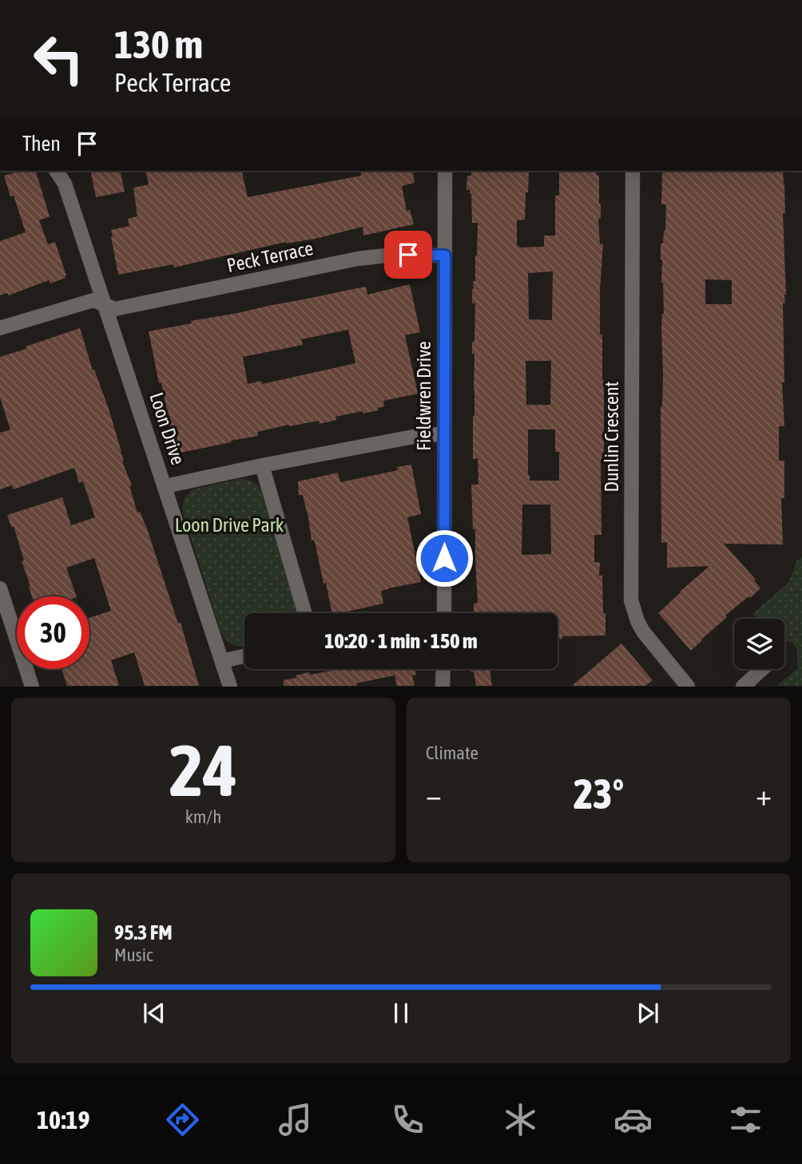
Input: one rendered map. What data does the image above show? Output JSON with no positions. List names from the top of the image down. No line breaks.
{"streets":{"street":["Peck Terrace","Fieldwren Drive","Loon Drive","Dunlin Crescent"]},"crossings":[["Peck Terrace","Fieldwren Drive"],["Peck Terrace","Loon Drive"]],"parks":["Loon Drive Park"],"page":{"turn":["130 m","Peck Terrace"],"then":"Then","limit":"30","trip":"10:20 · 1 min · 150 m","tile":[["24","km/h"],"Climate"],"heat":["−","23°","+"],"song":["95.3 FM","Music"],"tabs":"10:19"}}
